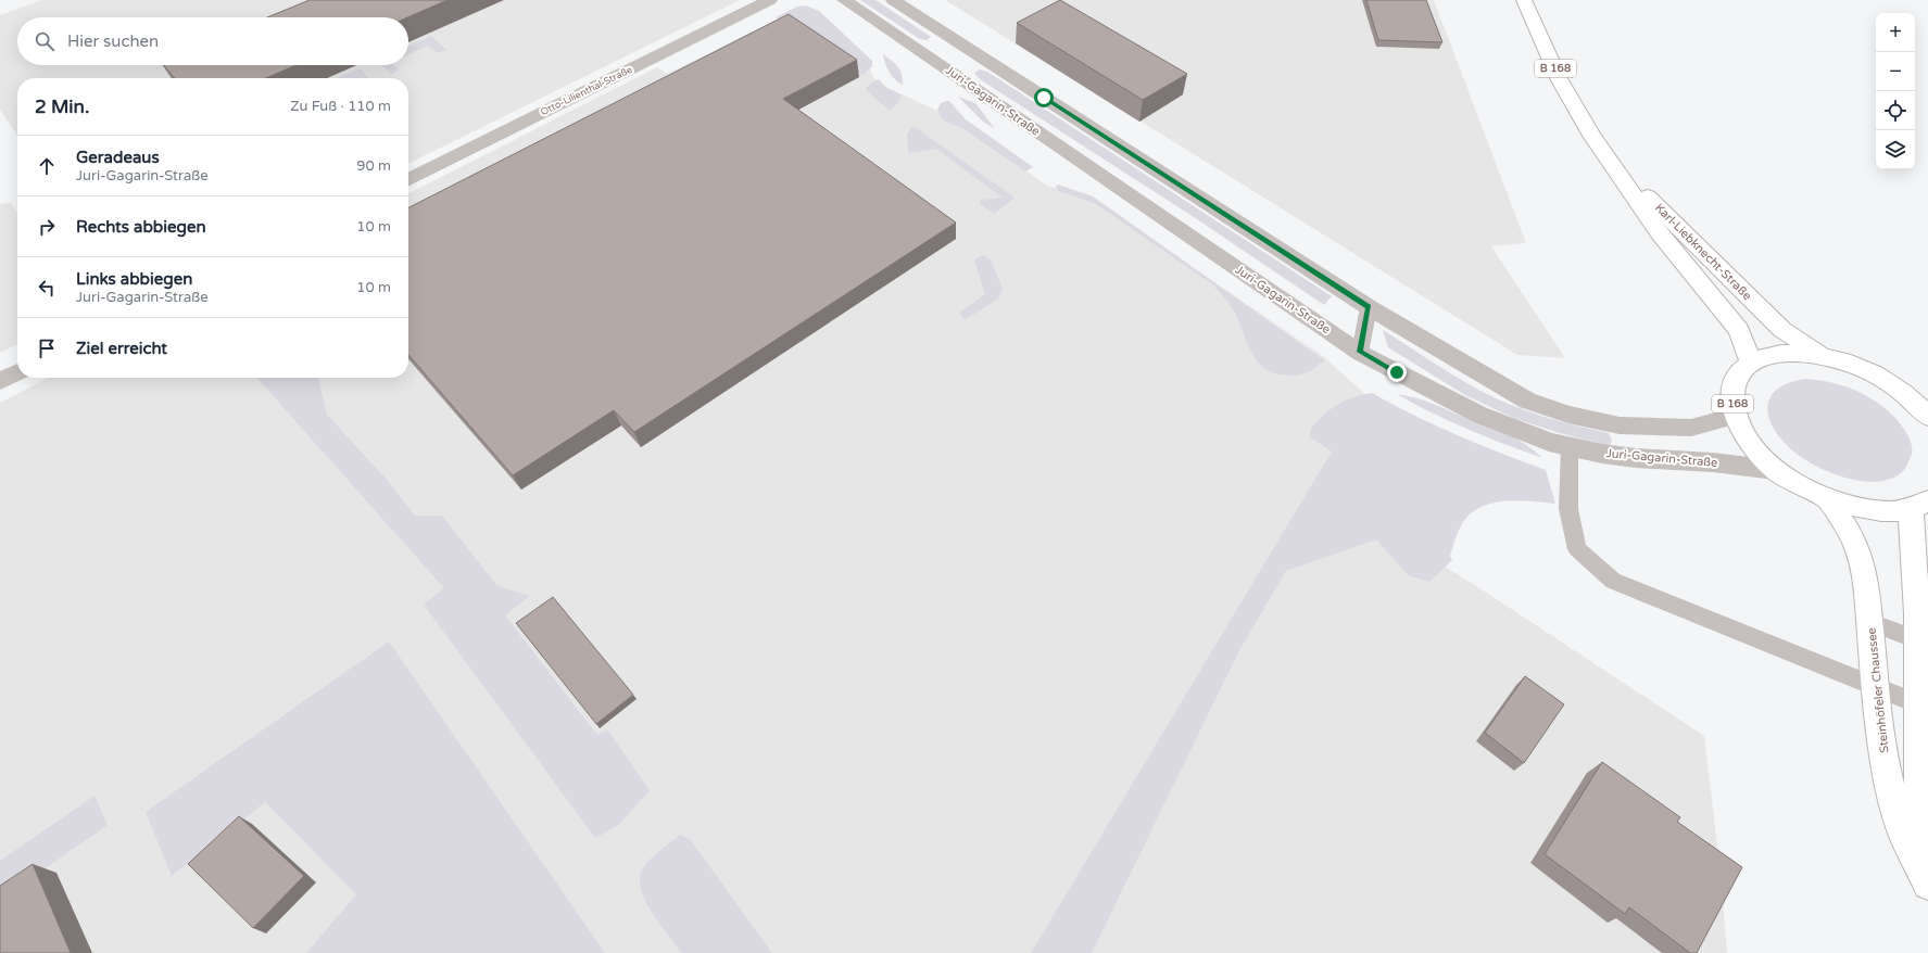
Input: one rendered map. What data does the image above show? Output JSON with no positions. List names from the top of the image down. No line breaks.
{"streets":{"main road":["B 168","Karl-Liebknecht-Straße","Steinhöfeler Chaussee"],"street":["Otto-Lilienthal-Straße","Juri-Gagarin-Straße"]},"crossings":[["B 168","Juri-Gagarin-Straße"],["B 168","Karl-Liebknecht-Straße"],["B 168","Steinhöfeler Chaussee"]],"page":{"map_buttons":["+","−"],"search":"Hier suchen","heading":["2 Min.","Zu Fuß · 110 m"],"list":[["Geradeaus","Juri-Gagarin-Straße","90 m"],["Rechts abbiegen","10 m"],["Links abbiegen","Juri-Gagarin-Straße","10 m"],"Ziel erreicht"]}}
